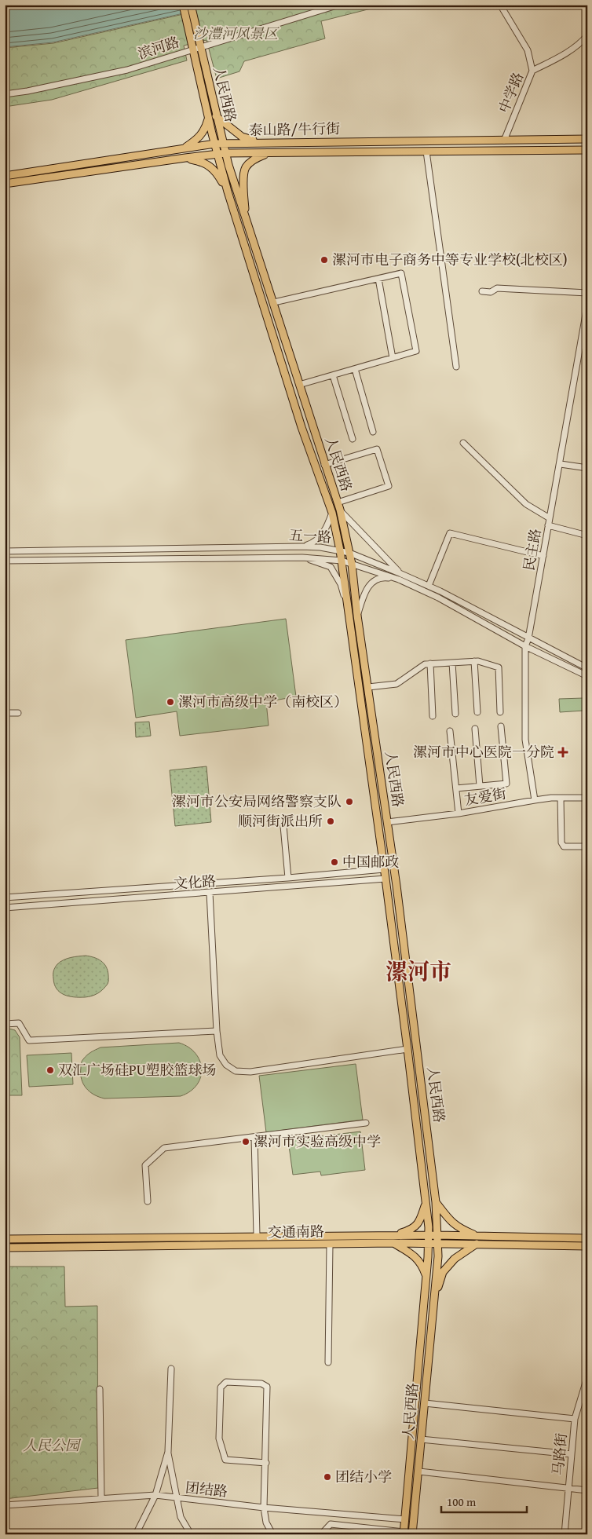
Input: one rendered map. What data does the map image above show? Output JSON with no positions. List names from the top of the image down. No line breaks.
{"streets":{"main road":["人民西路","泰山路/牛行街","交通南路"],"street":["滨河路","中学路","五一路","民主路","友爱街","文化路","马路街","团结路"]},"crossings":[["滨河路","人民西路"],["中学路","泰山路/牛行街"],["人民西路","泰山路/牛行街"],["人民西路","五一路"],["人民西路","友爱街"],["人民西路","文化路"],["人民西路","交通南路"],["人民西路","团结路"],["五一路","民主路"],["民主路","友爱街"]],"districts":["漯河市"],"parks":["沙澧河风景区","人民公园"],"places":{"other":["漯河市电子商务中等专业学校(北校区)","漯河市高级中学（南校区）","漯河市公安局网络警察支队","顺河街派出所","中国邮政","双汇广场硅PU塑胶篮球场","漯河市实验高级中学","团结小学"],"health":["漯河市中心医院一分院"]},"scale_bar":"100 m"}
